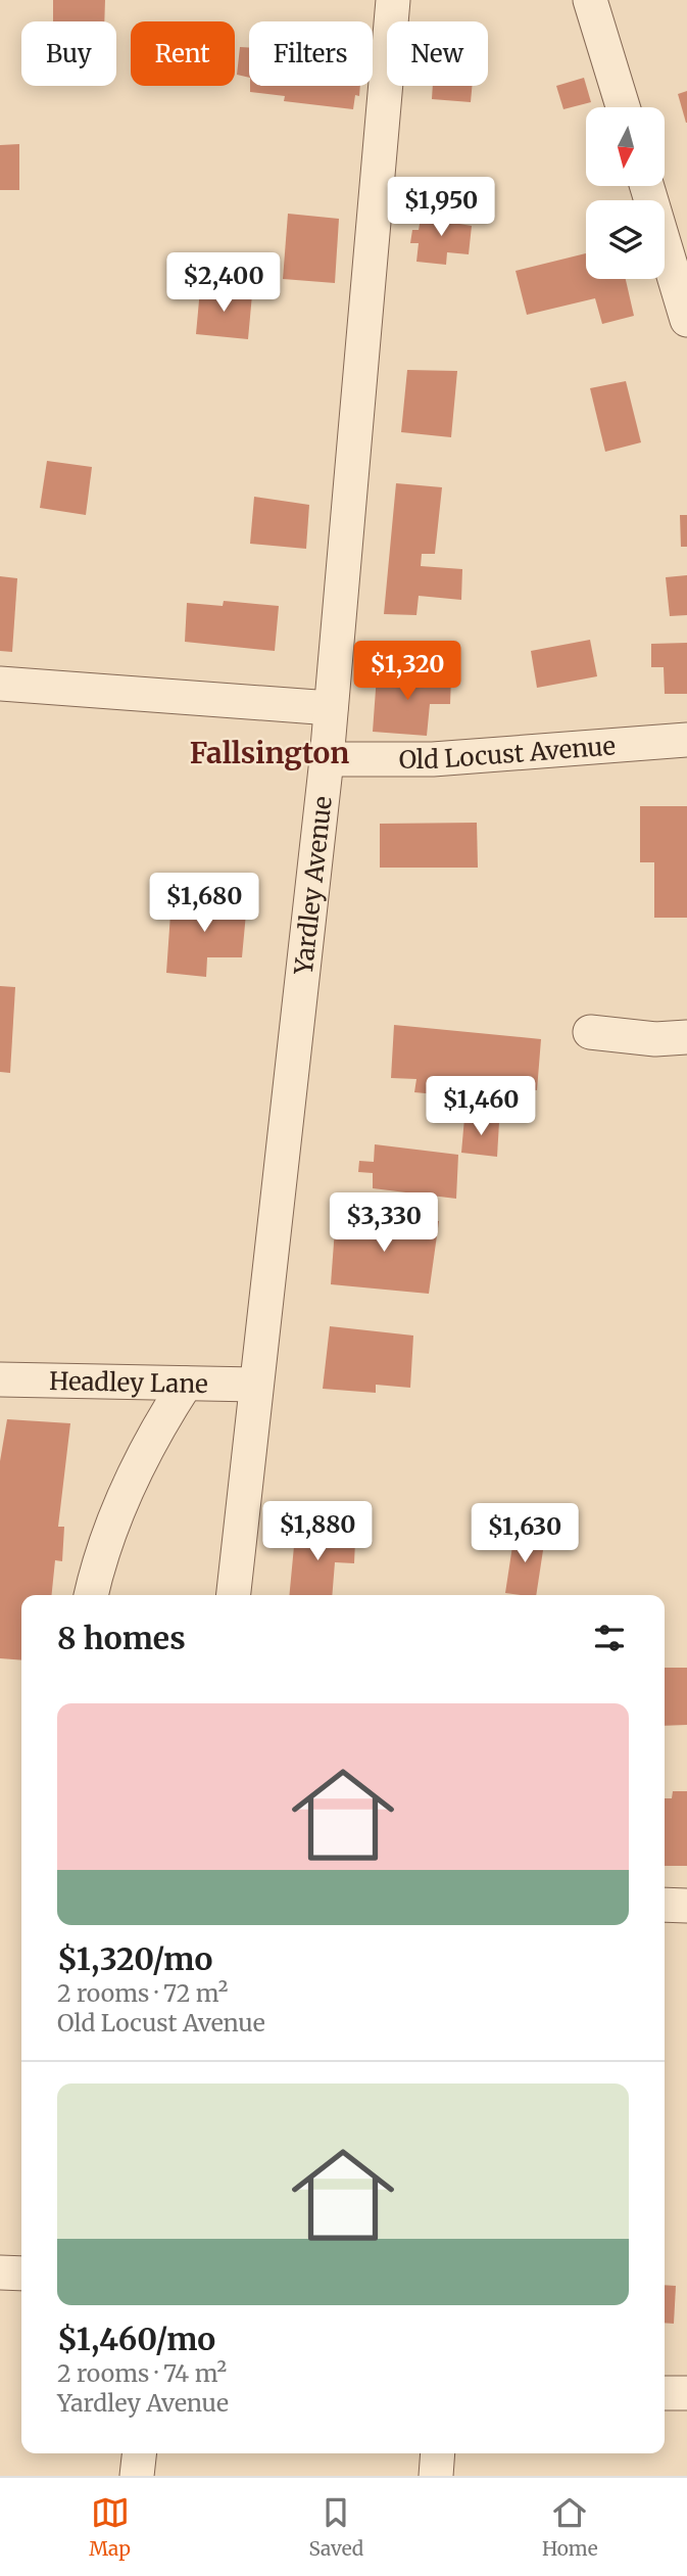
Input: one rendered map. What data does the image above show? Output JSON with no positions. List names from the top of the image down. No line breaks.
{"streets":{"street":["Old Locust Avenue","Yardley Avenue","Headley Lane"]},"crossings":[["Old Locust Avenue","Yardley Avenue"],["Yardley Avenue","Headley Lane"]],"districts":["Fallsington"],"north":"bottom","page":{"chip":["Buy","Rent","Filters","New"],"price":["$1,950","$2,400","$1,320","$1,680","$1,460","$3,330","$1,880","$1,630"],"heading":"8 homes","list":[{"name":"$1,320/mo","note":"2 rooms · 72 m² · Old Locust Avenue"},{"name":"$1,460/mo","note":"2 rooms · 74 m² · Yardley Avenue"}],"tabs":["Map","Saved","Home"]}}
